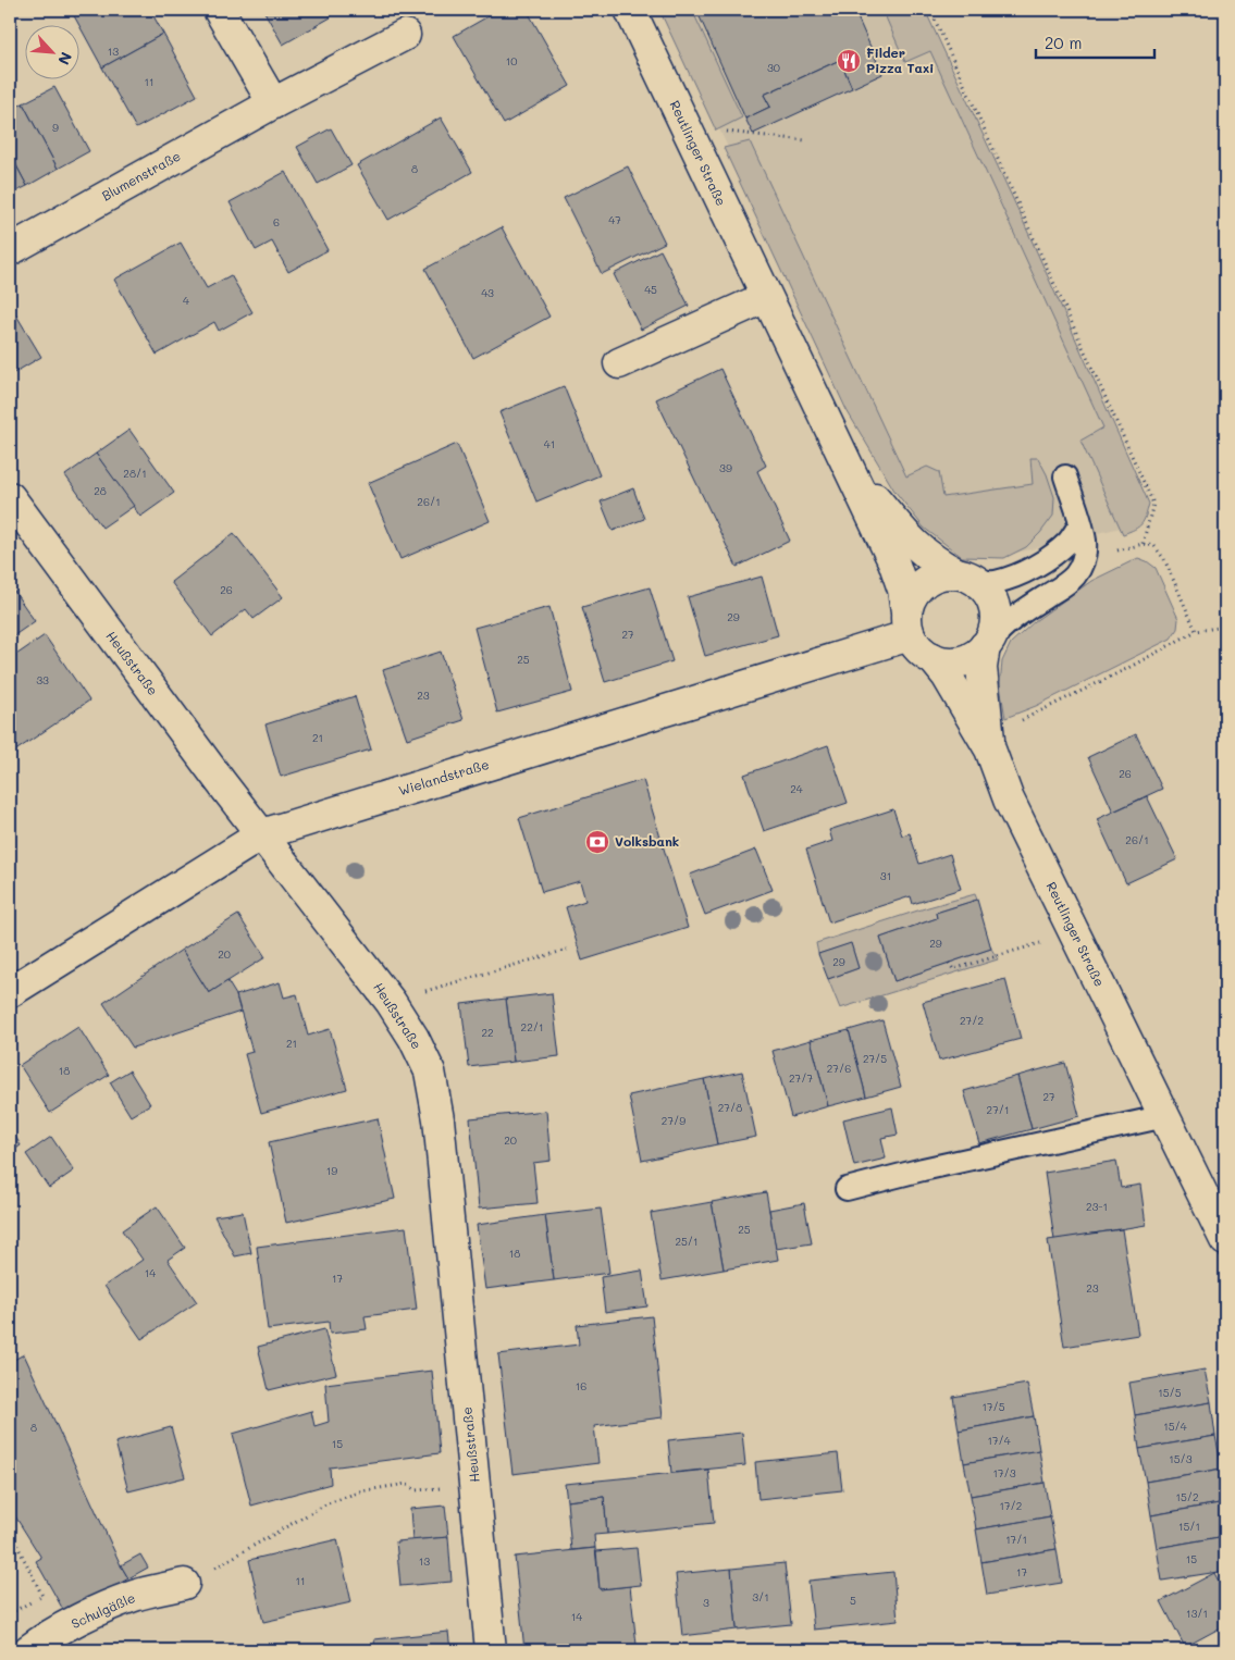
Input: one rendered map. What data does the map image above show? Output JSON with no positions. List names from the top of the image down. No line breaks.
{"streets":{"street":["Reutlinger Straße","Blumenstraße","Heußstraße","Wielandstraße","Schulgäßle"]},"crossings":[["Reutlinger Straße","Wielandstraße"],["Heußstraße","Wielandstraße"]],"places":{"restaurant":["Filder Pizza Taxi"],"bank":["Volksbank"]},"house_numbers":["13","10","30","11","9","8","47","6","45","43","4","41","39","28/1","28","26/1","26","29","27","25","33","23","21","26","24","26/1","31","29","20","29","27/2","22/1","22","21","27/5","27/6","18","27/7","27","27/8","27/1","27/9","20","19","23-1","25","25/1","18","14","17","23","16","15/5","17/5","15/4","8","17/4","15","15/3","17/3","15/2","17/2","15/1","17/1","15","13","17","11","3/1","5","3","13/1","14"],"scale_bar":"20 m","north":"bottom right"}
